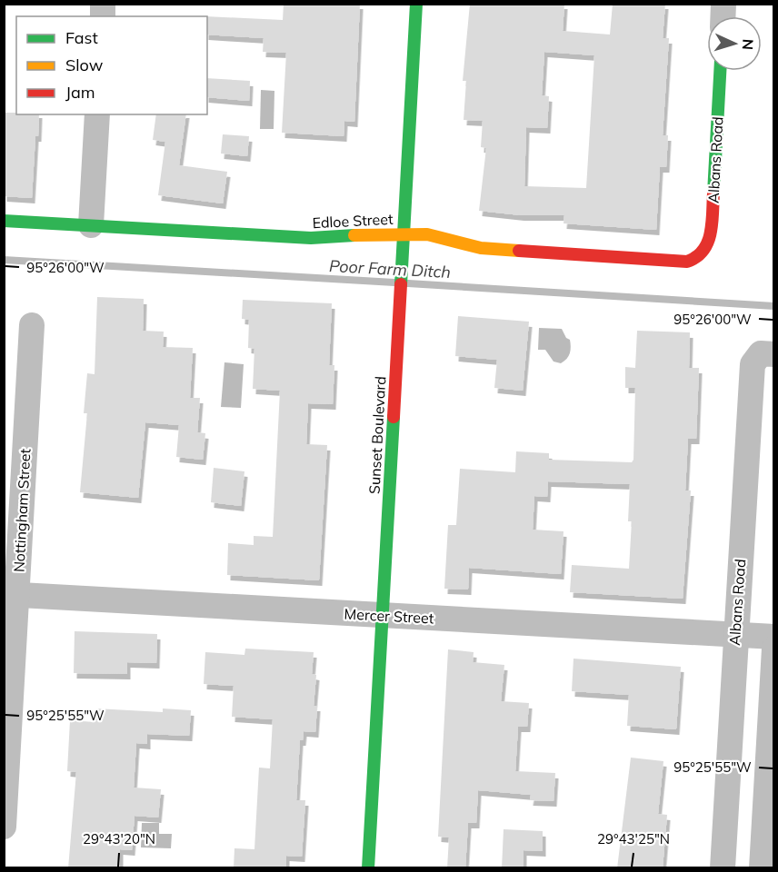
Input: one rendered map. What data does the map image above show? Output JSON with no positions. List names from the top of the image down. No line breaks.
{"streets":{"street":["Albans Road","Edloe Street","Sunset Boulevard","Nottingham Street","Mercer Street"]},"crossings":[["Albans Road","Edloe Street"],["Albans Road","Mercer Street"],["Edloe Street","Sunset Boulevard"],["Sunset Boulevard","Mercer Street"],["Nottingham Street","Mercer Street"]],"water":["Poor Farm Ditch"],"legend":["Fast","Slow","Jam"],"north":"right","coordinates":["95°26'00\"W","95°25'55\"W","29°43'20\"N","29°43'25\"N"]}
